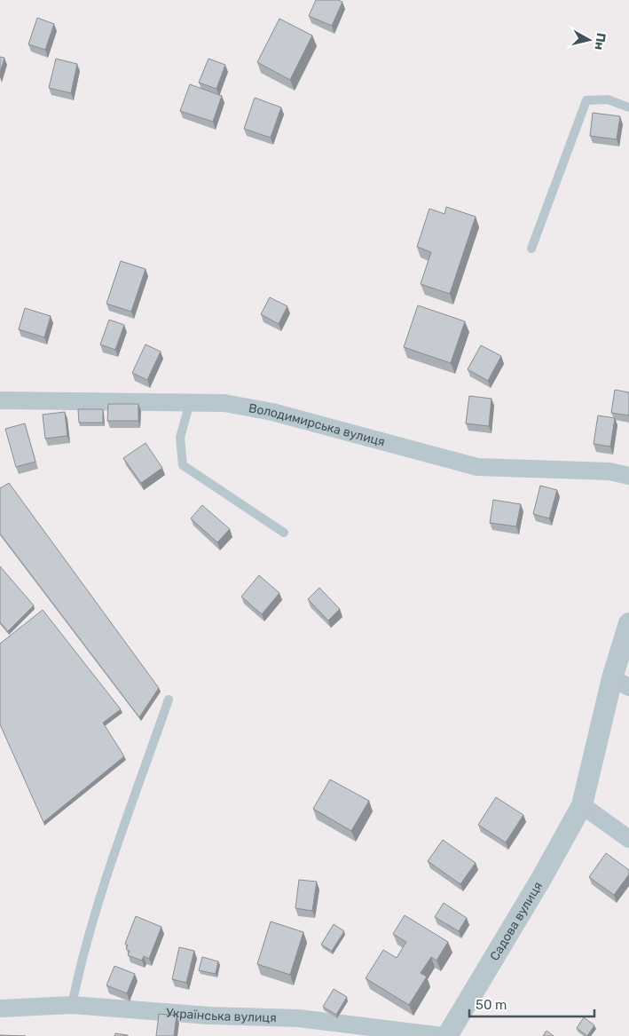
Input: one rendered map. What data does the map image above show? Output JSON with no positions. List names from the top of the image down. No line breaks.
{"streets":{"street":["Володимирська вулиця","Садова вулиця","Українська вулиця"]},"scale_bar":"50 m","north":"right"}
